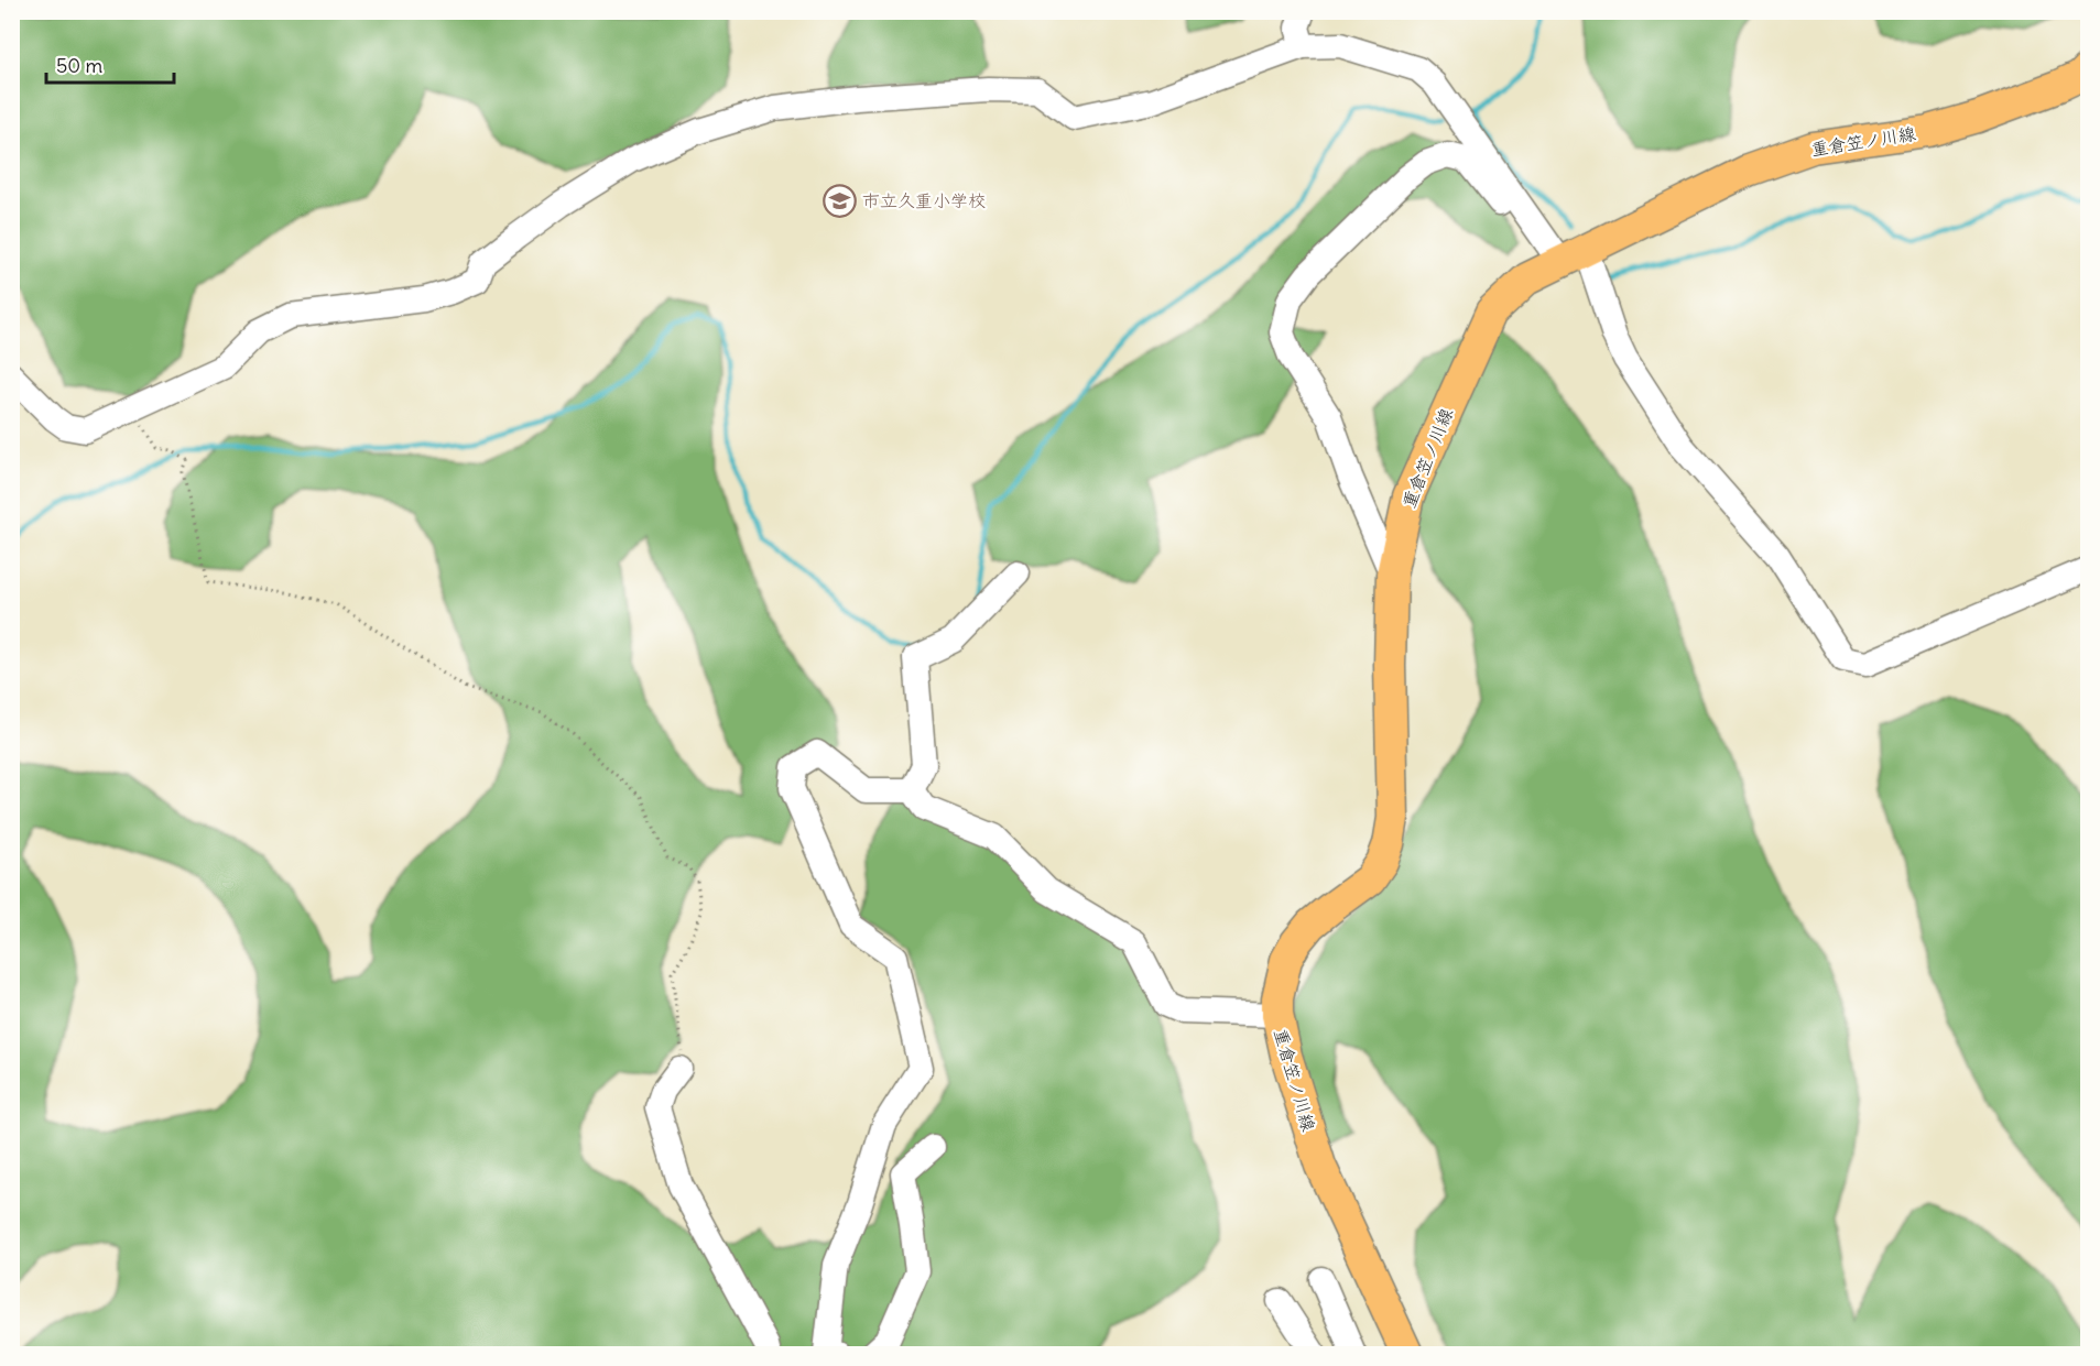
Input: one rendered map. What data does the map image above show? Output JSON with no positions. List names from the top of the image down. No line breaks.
{"streets":{"main road":["重倉笠ノ川線"]},"places":{"school or university":["市立久重小学校"]},"scale_bar":"50 m"}
